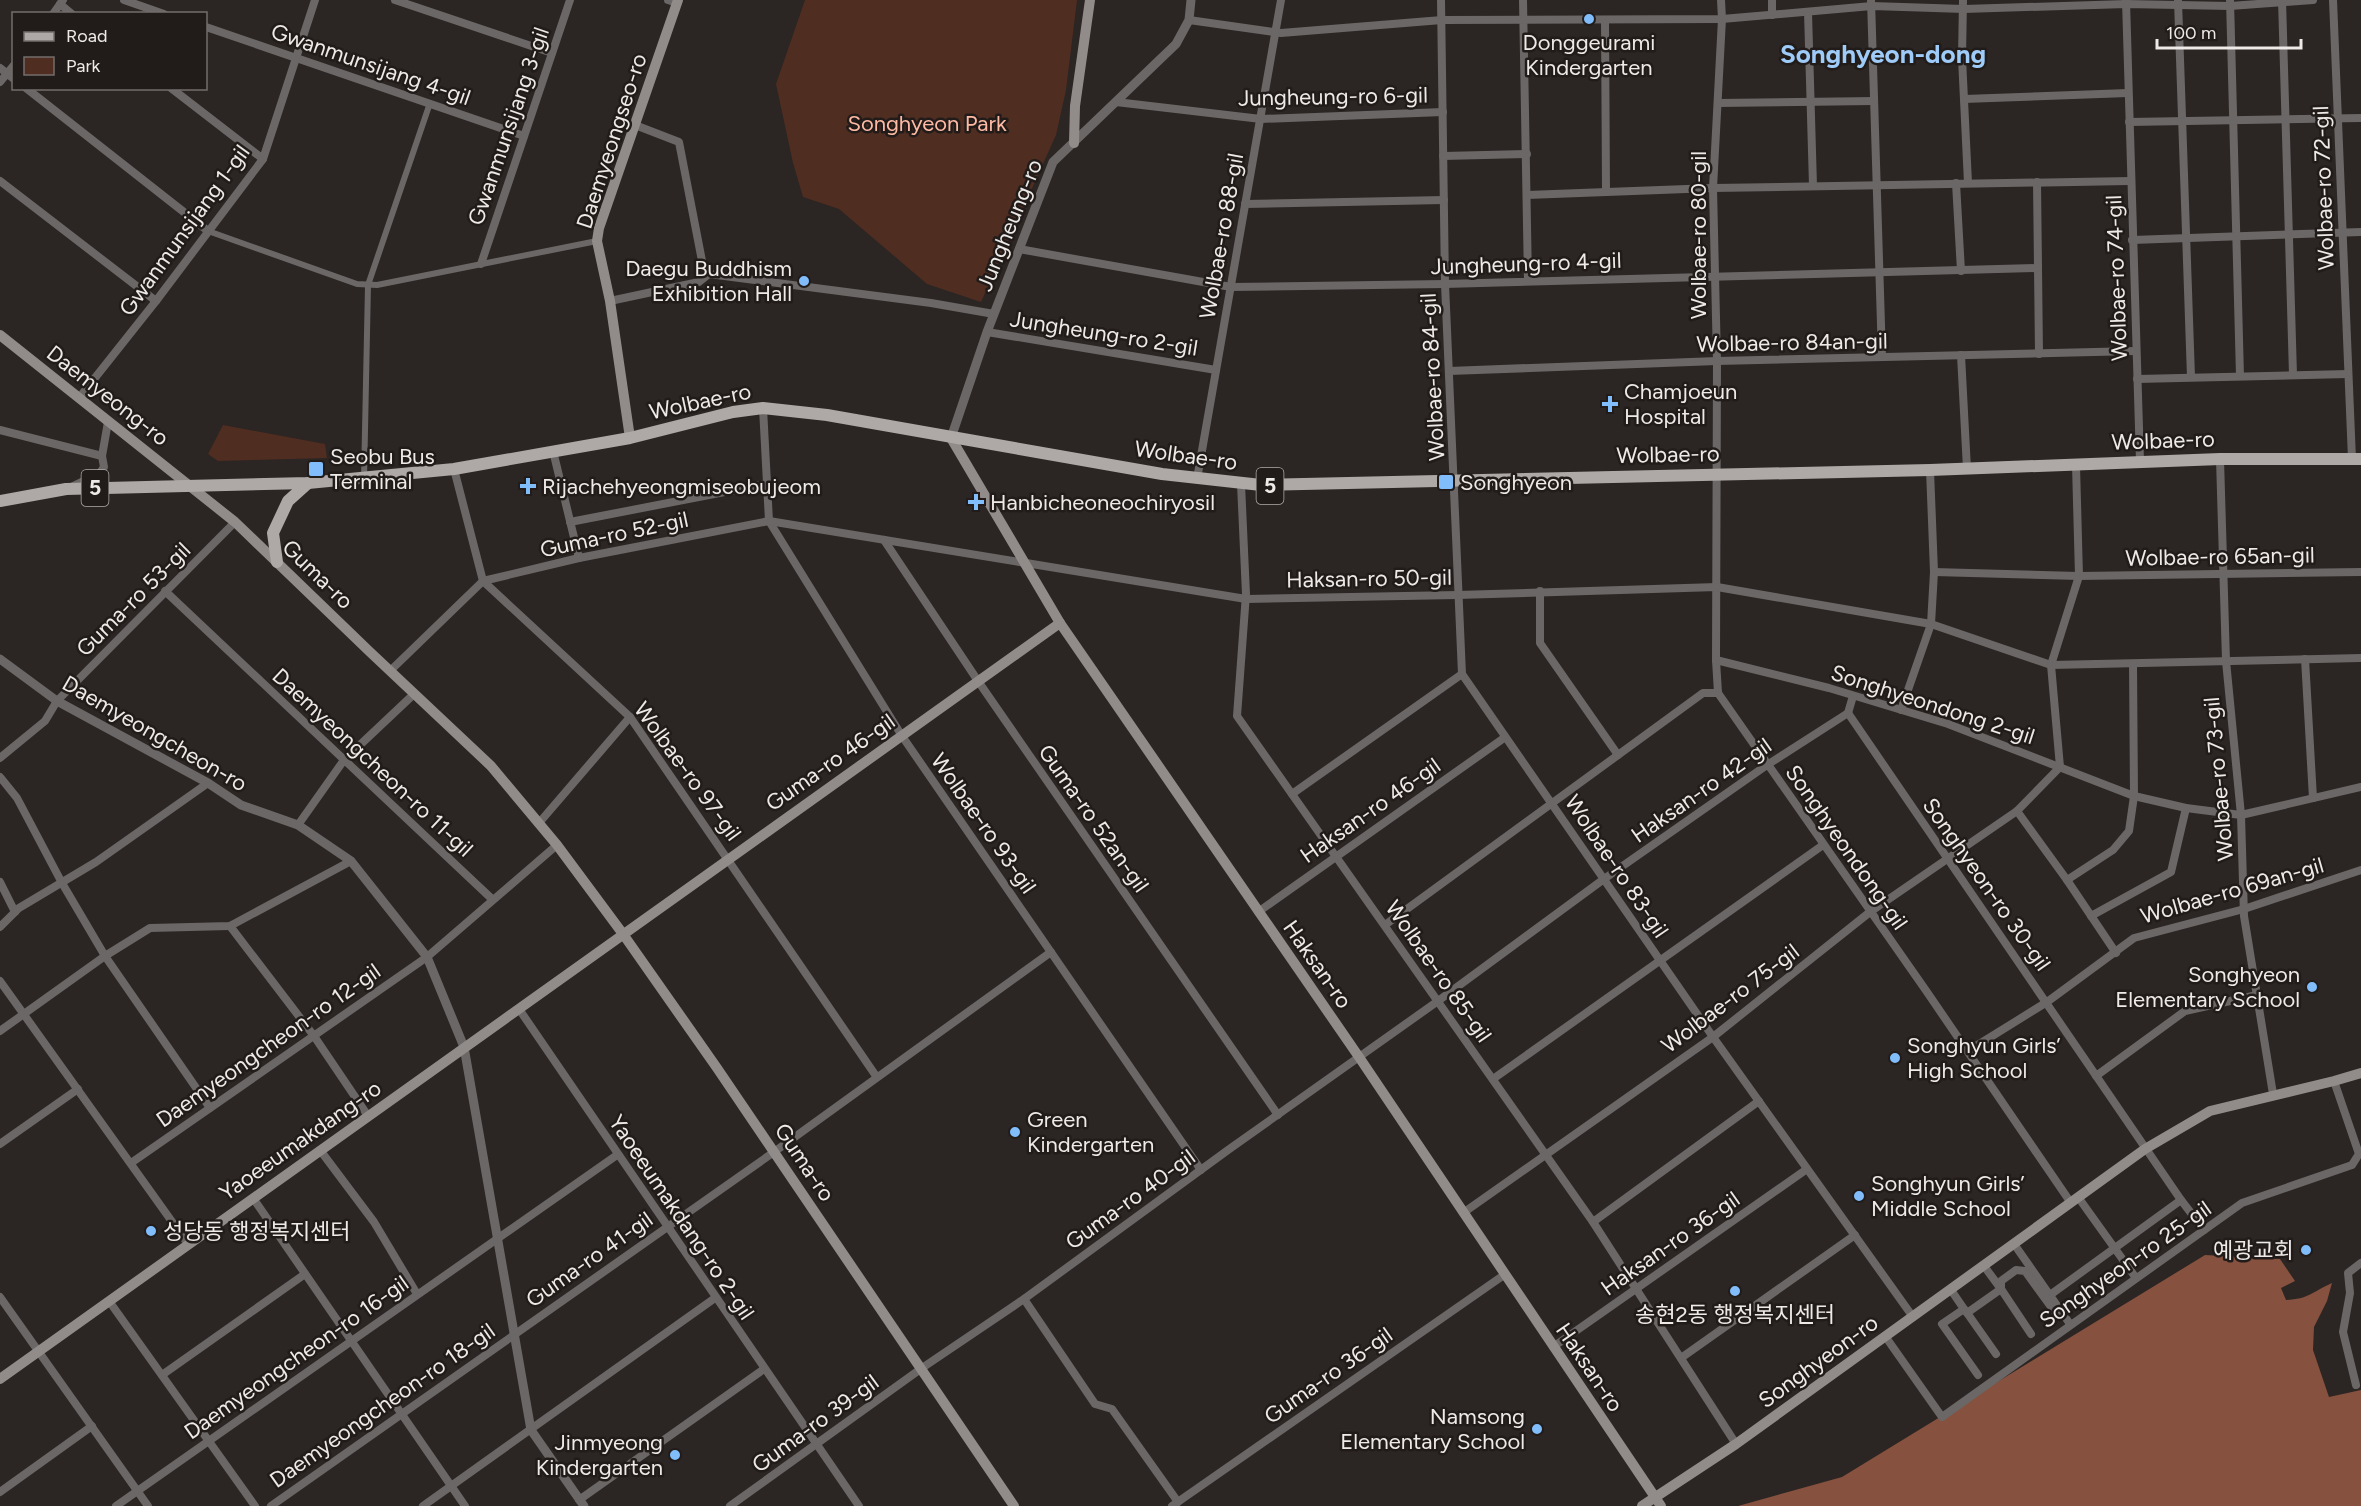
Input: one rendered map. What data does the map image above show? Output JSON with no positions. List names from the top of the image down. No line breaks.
{"streets":{"main road":["Daemyeongseo-ro","Daemyeong-ro","Wolbae-ro","5","Guma-ro","Guma-ro 46-gil","Haksan-ro","Yaoeeumakdang-ro","Songhyeon-ro"],"street":["Gwanmunsijang 4-gil","Jungheung-ro 6-gil","Gwanmunsijang 3-gil","Wolbae-ro 72-gil","Jungheung-ro","Gwanmunsijang 1-gil","Wolbae-ro 80-gil","Wolbae-ro 88-gil","Jungheung-ro 4-gil","Wolbae-ro 74-gil","Jungheung-ro 2-gil","Wolbae-ro 84an-gil","Wolbae-ro 84-gil","Guma-ro 52-gil","Wolbae-ro 65an-gil","Haksan-ro 50-gil","Guma-ro 53-gil","Songhyeondong 2-gil","Daemyeongcheon-ro","Daemyeongcheon-ro 11-gil","Wolbae-ro 97-gil","Wolbae-ro 73-gil","Haksan-ro 42-gil","Haksan-ro 46-gil","Guma-ro 52an-gil","Wolbae-ro 93-gil","Songhyeondong-gil","Wolbae-ro 83-gil","Songhyeon-ro 30-gil","Wolbae-ro 69an-gil","Wolbae-ro 85-gil","Wolbae-ro 75-gil","Daemyeongcheon-ro 12-gil","Guma-ro 40-gil","Yaoeeumakdang-ro 2-gil","Haksan-ro 36-gil","Guma-ro 41-gil","Songhyeon-ro 25-gil","Daemyeongcheon-ro 16-gil","Guma-ro 36-gil","Daemyeongcheon-ro 18-gil","Guma-ro 39-gil"]},"crossings":[["Gwanmunsijang 4-gil","Gwanmunsijang 3-gil"],["Gwanmunsijang 4-gil","Gwanmunsijang 1-gil"],["Jungheung-ro 6-gil","Jungheung-ro"],["Jungheung-ro 6-gil","Wolbae-ro 88-gil"],["Jungheung-ro 6-gil","Wolbae-ro 84-gil"],["Daemyeongseo-ro","Wolbae-ro"],["Wolbae-ro 72-gil","Wolbae-ro"],["Jungheung-ro","Jungheung-ro 4-gil"],["Jungheung-ro","Jungheung-ro 2-gil"],["Jungheung-ro","Wolbae-ro"],["Jungheung-ro","Haksan-ro"],["Gwanmunsijang 1-gil","Daemyeong-ro"],["Wolbae-ro 80-gil","Jungheung-ro 4-gil"],["Wolbae-ro 80-gil","Wolbae-ro 84an-gil"],["Wolbae-ro 80-gil","Wolbae-ro"],["Wolbae-ro 88-gil","Jungheung-ro 4-gil"],["Wolbae-ro 88-gil","Jungheung-ro 2-gil"],["Wolbae-ro 88-gil","Wolbae-ro"],["Jungheung-ro 4-gil","Wolbae-ro 84-gil"],["Wolbae-ro 74-gil","Wolbae-ro 84an-gil"],["Wolbae-ro 74-gil","Wolbae-ro"],["Wolbae-ro 84an-gil","Wolbae-ro 84-gil"],["Wolbae-ro 84-gil","Wolbae-ro"],["Wolbae-ro 84-gil","Wolbae-ro 83-gil"],["Daemyeong-ro","Wolbae-ro"],["Daemyeong-ro","5"],["Daemyeong-ro","Guma-ro"],["Wolbae-ro","5"],["Wolbae-ro","Guma-ro"],["Wolbae-ro","Wolbae-ro 73-gil"],["Wolbae-ro","Wolbae-ro 93-gil"],["Wolbae-ro","Wolbae-ro 83-gil"],["Wolbae-ro","Haksan-ro"],["Wolbae-ro","Wolbae-ro 85-gil"],["5","Guma-ro"],["Guma-ro 52-gil","Haksan-ro 50-gil"],["Guma-ro 52-gil","Wolbae-ro 97-gil"],["Guma-ro 52-gil","Guma-ro 52an-gil"],["Guma-ro 52-gil","Wolbae-ro 93-gil"],["Guma-ro 52-gil","Haksan-ro"],["Wolbae-ro 65an-gil","Wolbae-ro 73-gil"],["Guma-ro","Guma-ro 53-gil"],["Guma-ro","Guma-ro 46-gil"],["Guma-ro","Yaoeeumakdang-ro"],["Guma-ro","Guma-ro 40-gil"],["Guma-ro","Guma-ro 41-gil"],["Guma-ro","Guma-ro 39-gil"],["Haksan-ro 50-gil","Wolbae-ro 73-gil"],["Haksan-ro 50-gil","Wolbae-ro 83-gil"],["Haksan-ro 50-gil","Haksan-ro"],["Haksan-ro 50-gil","Wolbae-ro 85-gil"],["Guma-ro 53-gil","Daemyeongcheon-ro"],["Guma-ro 53-gil","Daemyeongcheon-ro 11-gil"],["Songhyeondong 2-gil","Wolbae-ro 73-gil"],["Songhyeondong 2-gil","Wolbae-ro 75-gil"],["Daemyeongcheon-ro","Daemyeongcheon-ro 12-gil"],["Daemyeongcheon-ro","Yaoeeumakdang-ro"],["Daemyeongcheon-ro","Guma-ro 41-gil"],["Daemyeongcheon-ro","Daemyeongcheon-ro 16-gil"],["Daemyeongcheon-ro","Daemyeongcheon-ro 18-gil"],["Guma-ro 46-gil","Wolbae-ro 97-gil"],["Guma-ro 46-gil","Guma-ro 52an-gil"],["Guma-ro 46-gil","Wolbae-ro 93-gil"],["Guma-ro 46-gil","Haksan-ro"],["Guma-ro 46-gil","Yaoeeumakdang-ro"],["Wolbae-ro 97-gil","Guma-ro 41-gil"],["Wolbae-ro 73-gil","Wolbae-ro 69an-gil"],["Wolbae-ro 73-gil","Songhyeon-ro"],["Haksan-ro 42-gil","Songhyeondong-gil"],["Haksan-ro 42-gil","Wolbae-ro 83-gil"],["Haksan-ro 42-gil","Songhyeon-ro 30-gil"],["Haksan-ro 42-gil","Haksan-ro"],["Haksan-ro 42-gil","Wolbae-ro 85-gil"],["Haksan-ro 42-gil","Guma-ro 40-gil"],["Haksan-ro 46-gil","Wolbae-ro 83-gil"],["Haksan-ro 46-gil","Haksan-ro"],["Haksan-ro 46-gil","Wolbae-ro 85-gil"],["Guma-ro 52an-gil","Guma-ro 40-gil"],["Wolbae-ro 93-gil","Guma-ro 40-gil"],["Wolbae-ro 93-gil","Guma-ro 41-gil"],["Songhyeondong-gil","Wolbae-ro 69an-gil"],["Songhyeondong-gil","Wolbae-ro 75-gil"],["Songhyeondong-gil","Songhyeon-ro 25-gil"],["Songhyeondong-gil","Songhyeon-ro"],["Wolbae-ro 83-gil","Wolbae-ro 75-gil"],["Wolbae-ro 83-gil","Haksan-ro 36-gil"],["Wolbae-ro 83-gil","Songhyeon-ro"],["Songhyeon-ro 30-gil","Wolbae-ro 69an-gil"],["Songhyeon-ro 30-gil","Wolbae-ro 75-gil"],["Songhyeon-ro 30-gil","Songhyeon-ro"],["Haksan-ro","Wolbae-ro 75-gil"],["Haksan-ro","Guma-ro 40-gil"],["Haksan-ro","Haksan-ro 36-gil"],["Haksan-ro","Songhyeon-ro"],["Haksan-ro","Guma-ro 36-gil"],["Wolbae-ro 85-gil","Wolbae-ro 75-gil"],["Wolbae-ro 85-gil","Haksan-ro 36-gil"],["Wolbae-ro 85-gil","Songhyeon-ro"],["Yaoeeumakdang-ro","Yaoeeumakdang-ro 2-gil"],["Guma-ro 40-gil","Guma-ro 39-gil"],["Yaoeeumakdang-ro 2-gil","Guma-ro 41-gil"],["Yaoeeumakdang-ro 2-gil","Guma-ro 39-gil"],["Guma-ro 41-gil","Daemyeongcheon-ro 18-gil"],["Songhyeon-ro 25-gil","Songhyeon-ro"]],"districts":["Songhyeon-dong"],"parks":["Songhyeon Park"],"places":{"other":["Donggeurami Kindergarten","Daegu Buddhism Exhibition Hall","Songhyeon Elementary School","Songhyun Girls’ High School","Green Kindergarten","Songhyun Girls’ Middle School","성당동 행정복지센터","예광교회","송현2동 행정복지센터","Namsong Elementary School","Jinmyeong Kindergarten"],"health":["Chamjoeun Hospital","Rijachehyeongmiseobujeom","Hanbicheoneochiryosil"],"transit":["Seobu Bus Terminal","Songhyeon"]},"legend":["Road","Park"],"scale_bar":"100 m"}
